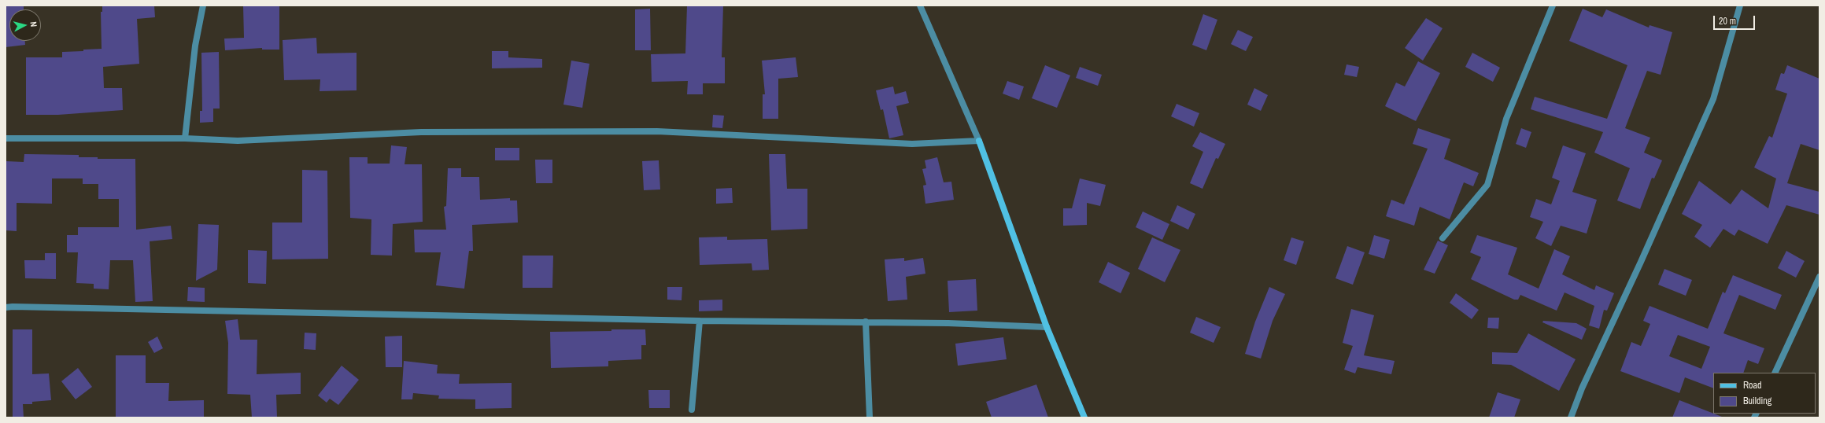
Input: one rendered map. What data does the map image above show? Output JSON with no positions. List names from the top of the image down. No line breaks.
{"legend":["Road","Building"],"scale_bar":"20 m","north":"right"}
